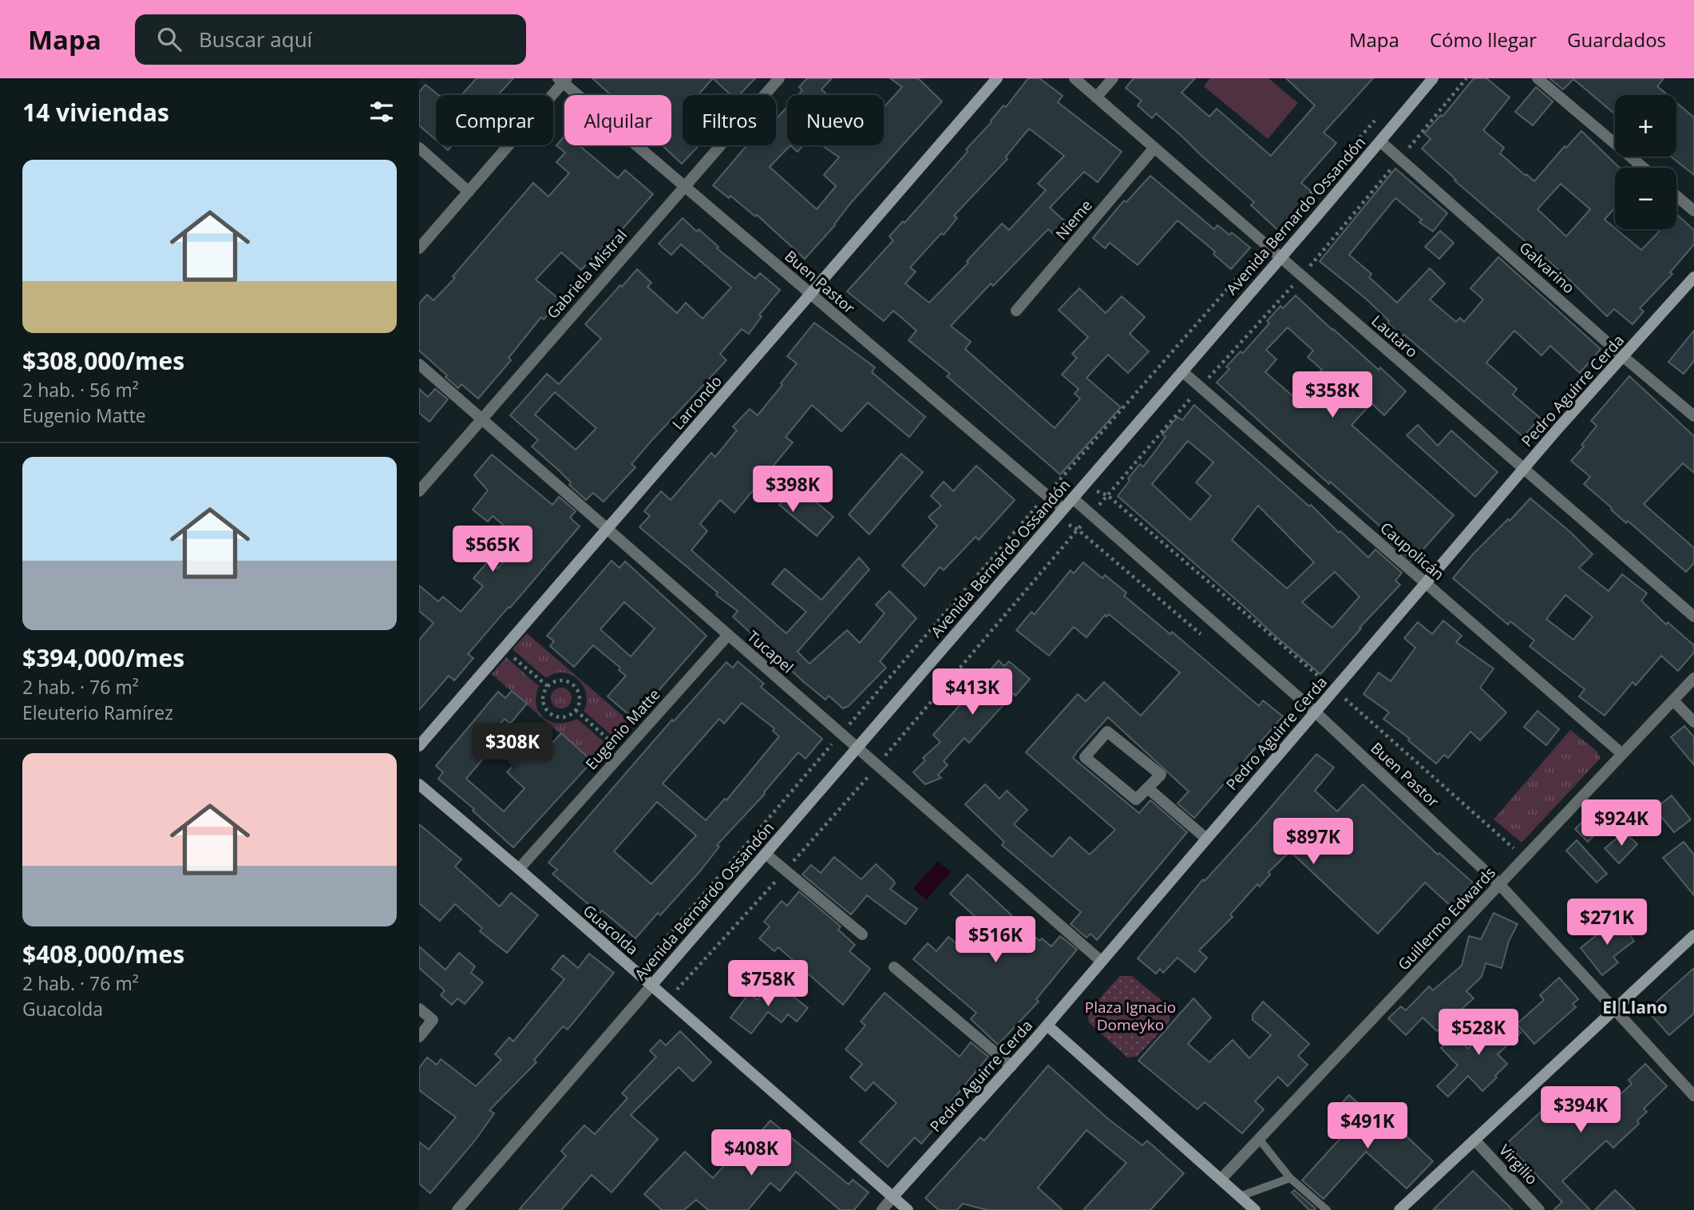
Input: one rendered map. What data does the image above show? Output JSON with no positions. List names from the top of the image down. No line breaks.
{"streets":{"main road":["Avenida Bernardo Ossandón","Pedro Aguirre Cerda","Larrondo","Guacolda"],"street":["Nieme","Galvarino","Gabriela Mistral","Buen Pastor","Lautaro","Caupolicán","Tucapel","Eugenio Matte","Guillermo Edwards","Virgilio"]},"crossings":[["Avenida Bernardo Ossandón","Galvarino"],["Avenida Bernardo Ossandón","Buen Pastor"],["Avenida Bernardo Ossandón","Lautaro"],["Avenida Bernardo Ossandón","Caupolicán"],["Avenida Bernardo Ossandón","Tucapel"],["Avenida Bernardo Ossandón","Guacolda"],["Nieme","Lautaro"],["Galvarino","Pedro Aguirre Cerda"],["Gabriela Mistral","Buen Pastor"],["Gabriela Mistral","Tucapel"],["Buen Pastor","Pedro Aguirre Cerda"],["Buen Pastor","Larrondo"],["Buen Pastor","Guillermo Edwards"],["Lautaro","Pedro Aguirre Cerda"],["Pedro Aguirre Cerda","Caupolicán"],["Pedro Aguirre Cerda","Tucapel"],["Pedro Aguirre Cerda","Guacolda"],["Larrondo","Tucapel"],["Caupolicán","Guillermo Edwards"],["Tucapel","Eugenio Matte"],["Eugenio Matte","Guacolda"]],"districts":["El Llano"],"parks":["Plaza Ignacio Domeyko"],"page":{"header":"Mapa","search":"Buscar aquí","nav":["Mapa","Cómo llegar","Guardados"],"heading":"14 viviendas","map_buttons":["+","−"],"chip":["Comprar","Alquilar","Filtros","Nuevo"],"list":[{"name":"$308,000/mes","note":"2 hab. · 56 m² · Eugenio Matte"},{"name":"$394,000/mes","note":"2 hab. · 76 m² · Eleuterio Ramírez"},{"name":"$408,000/mes","note":"2 hab. · 76 m² · Guacolda"}],"price":["$358K","$398K","$565K","$413K","$308K","$924K","$897K","$271K","$516K","$758K","$528K","$394K","$491K","$408K"]}}
